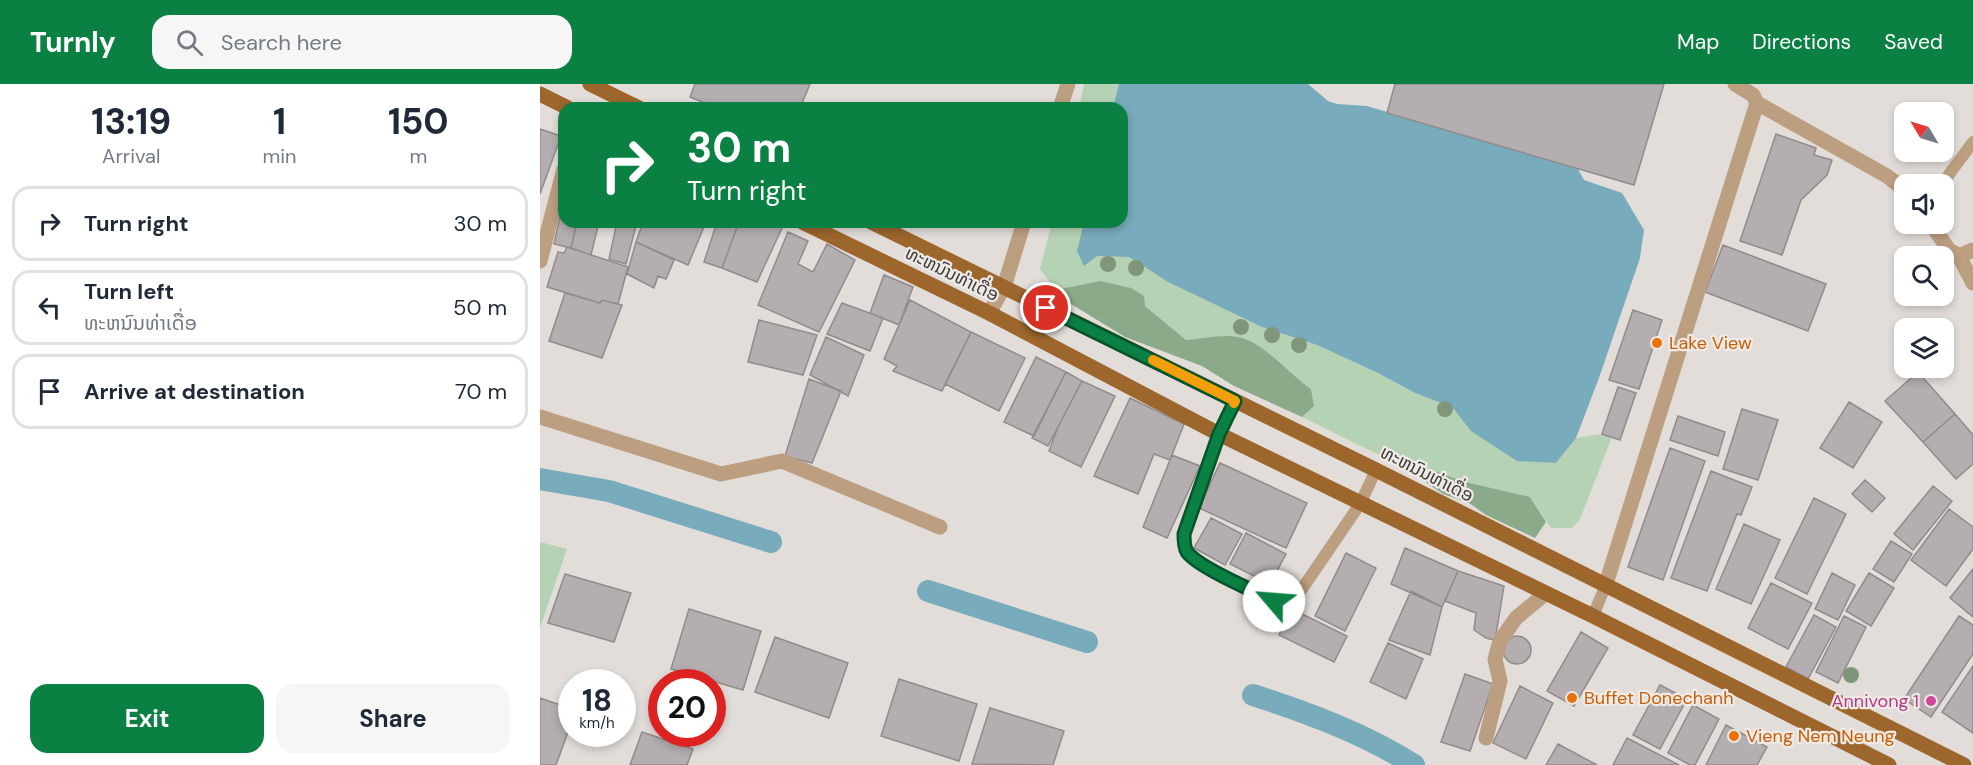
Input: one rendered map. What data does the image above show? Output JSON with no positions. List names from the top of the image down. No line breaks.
{"streets":{"main road":["ທະຫນົນທ່າເດື່ອ"]},"places":["Lake View","Buffet Donechanh","Annivong 1","Vieng Nem Neung"],"north":"top left","page":{"header":"Turnly","search":"Search here","nav":["Map","Directions","Saved"],"eta":["13:19","Arrival","1","min","150","m"],"turn":["30 m","Turn right"],"list":[{"name":"Turn right","value":"30 m"},{"name":"Turn left","note":"ທະຫນົນທ່າເດື່ອ","value":"50 m"},{"name":"Arrive at destination","value":"70 m"}],"speed":"18 km/h","limit":"20","buttons":["Exit","Share"]}}
